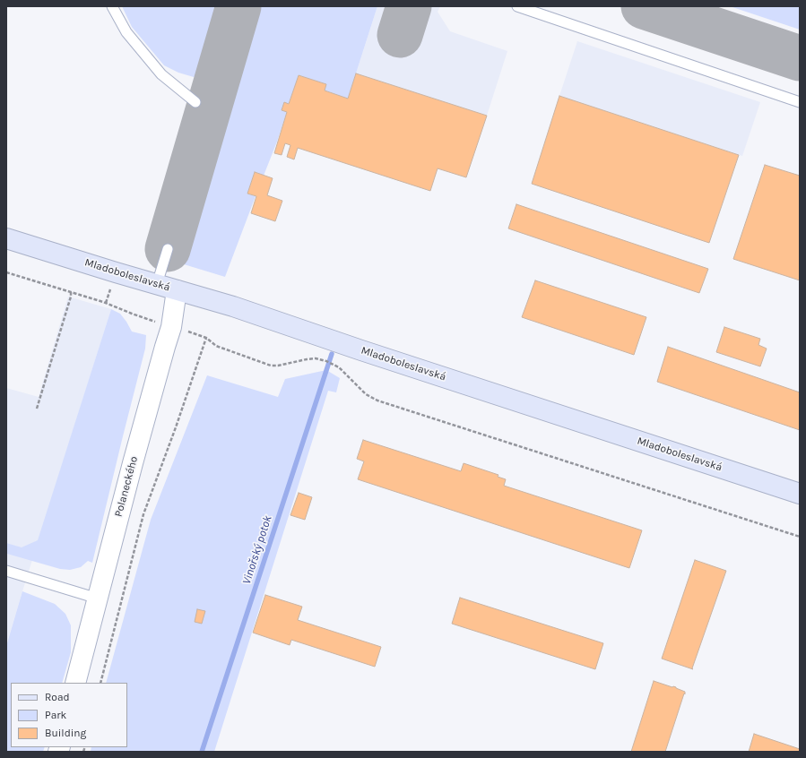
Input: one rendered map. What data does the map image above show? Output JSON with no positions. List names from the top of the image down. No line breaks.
{"streets":{"main road":["Mladoboleslavská"],"street":["Polaneckého"]},"crossings":[["Mladoboleslavská","Polaneckého"]],"water":["Vinořský potok"],"legend":["Road","Park","Building"]}
